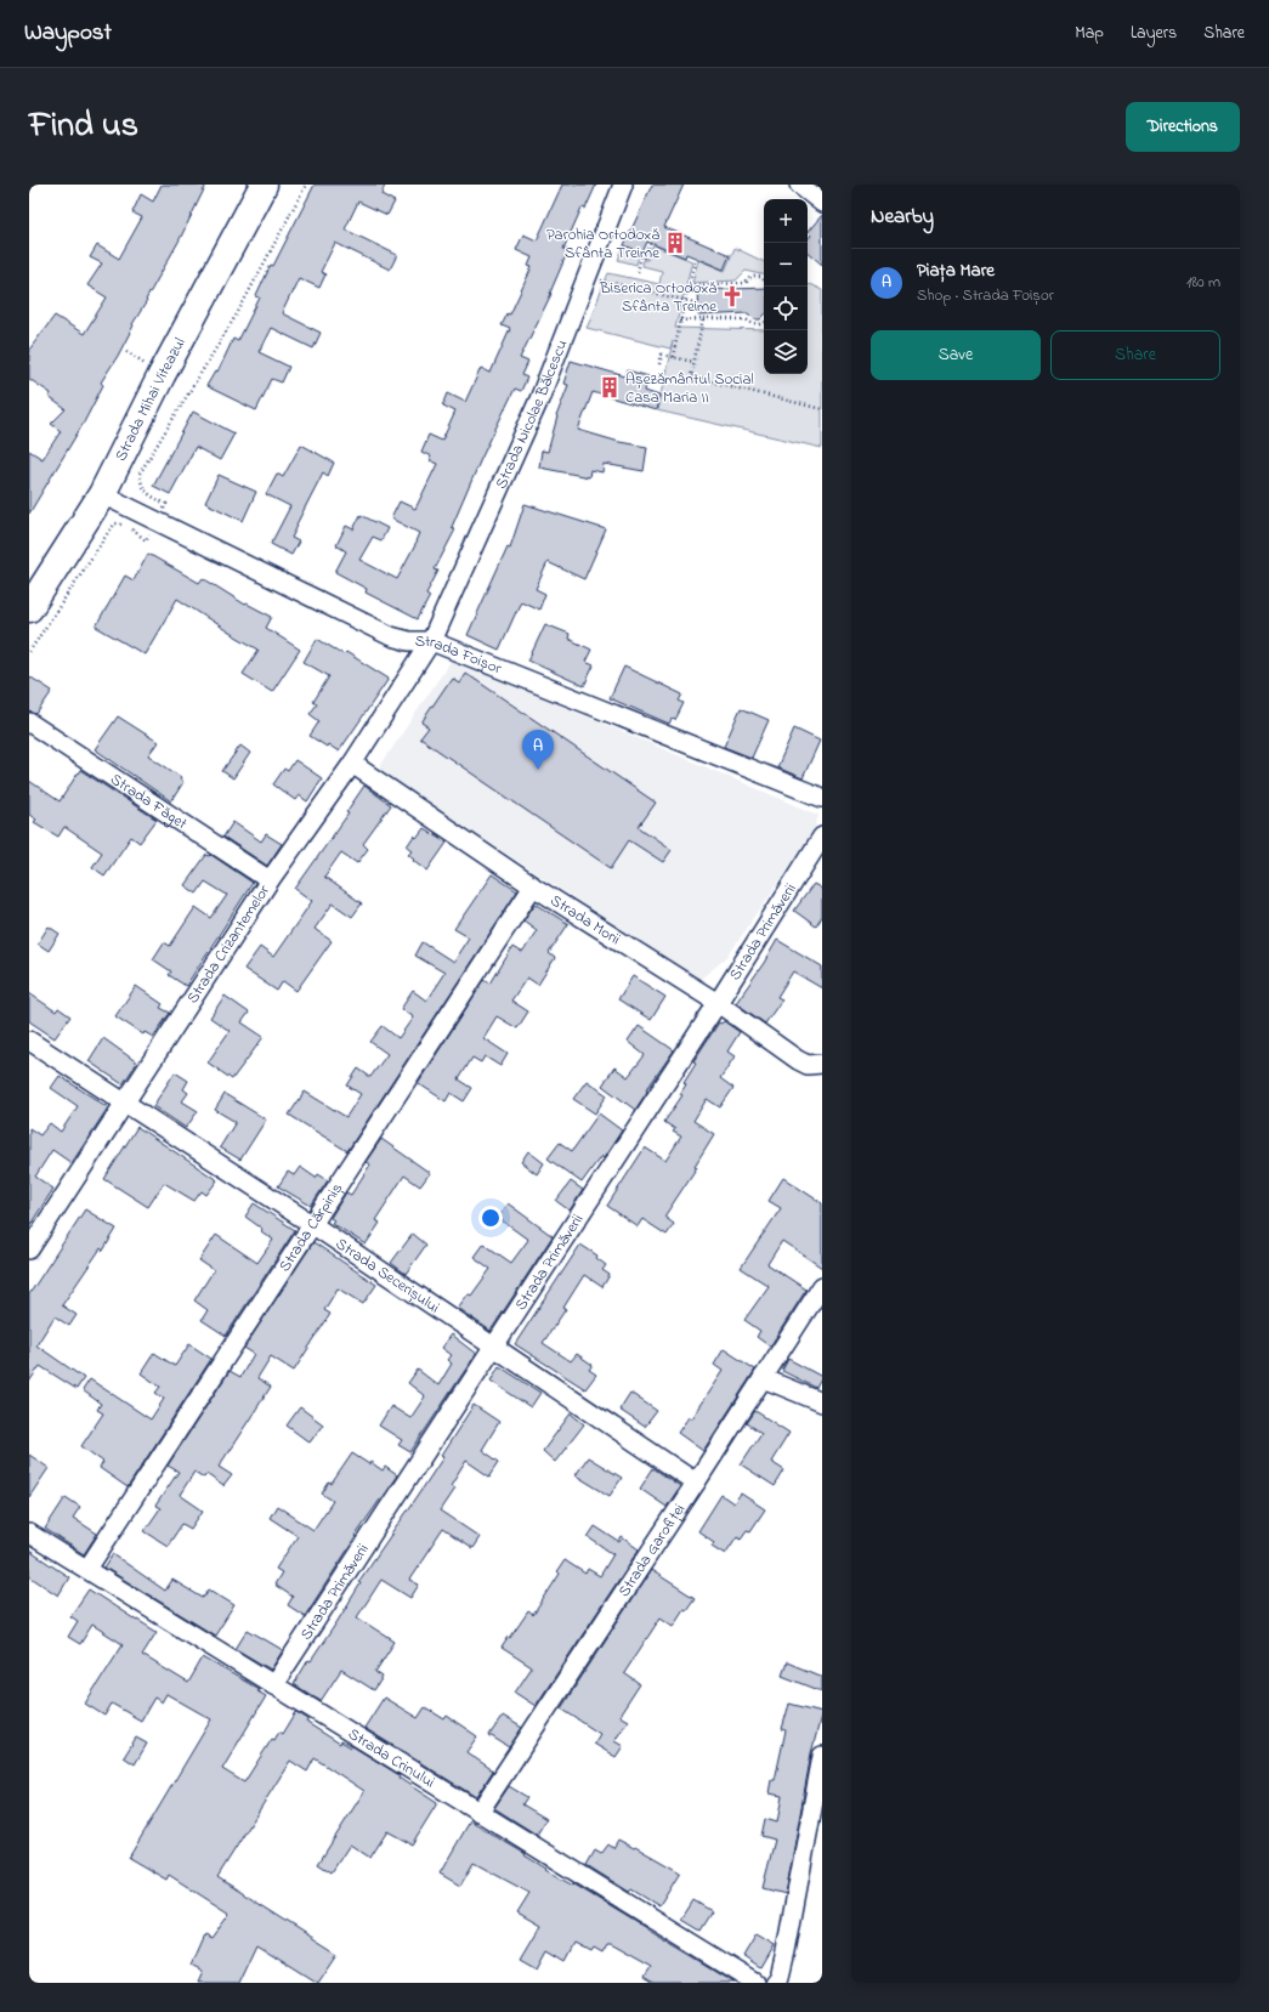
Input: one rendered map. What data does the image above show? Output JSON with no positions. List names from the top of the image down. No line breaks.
{"streets":{"highway":["Strada Mihai Viteazul"],"street":["Strada Nicolae Bălcescu","Strada Foișor","Strada Făget","Strada Morii","Strada Primăverii","Strada Crizantemelor","Strada Cărpiniș","Strada Secerișului","Strada Garofiței","Strada Crinului"]},"crossings":[["Strada Mihai Viteazul","Strada Foișor"],["Strada Nicolae Bălcescu","Strada Foișor"],["Strada Nicolae Bălcescu","Strada Crizantemelor"],["Strada Foișor","Strada Crizantemelor"],["Strada Făget","Strada Crizantemelor"],["Strada Morii","Strada Primăverii"],["Strada Morii","Strada Crizantemelor"],["Strada Morii","Strada Cărpiniș"],["Strada Primăverii","Strada Secerișului"],["Strada Primăverii","Strada Crinului"],["Strada Crizantemelor","Strada Secerișului"],["Strada Cărpiniș","Strada Secerișului"],["Strada Cărpiniș","Strada Crinului"],["Strada Secerișului","Strada Garofiței"],["Strada Garofiței","Strada Crinului"]],"places":{"building":["Parohia Ortodoxă Sfânta Treime","Așezământul Social Casa Maria II"],"church":["Biserica Ortodoxă Sfânta Treime"]},"page":{"header":"Waypost","nav":["Map","Layers","Share"],"title":"Find us","buttons":["Directions",["Save","Share"]],"heading":"Nearby","map_buttons":["+","−"],"list":[{"mark":"A","name":"Piața Mare","note":"Shop · Strada Foișor","value":"180 m"}],"pins":"A"}}
